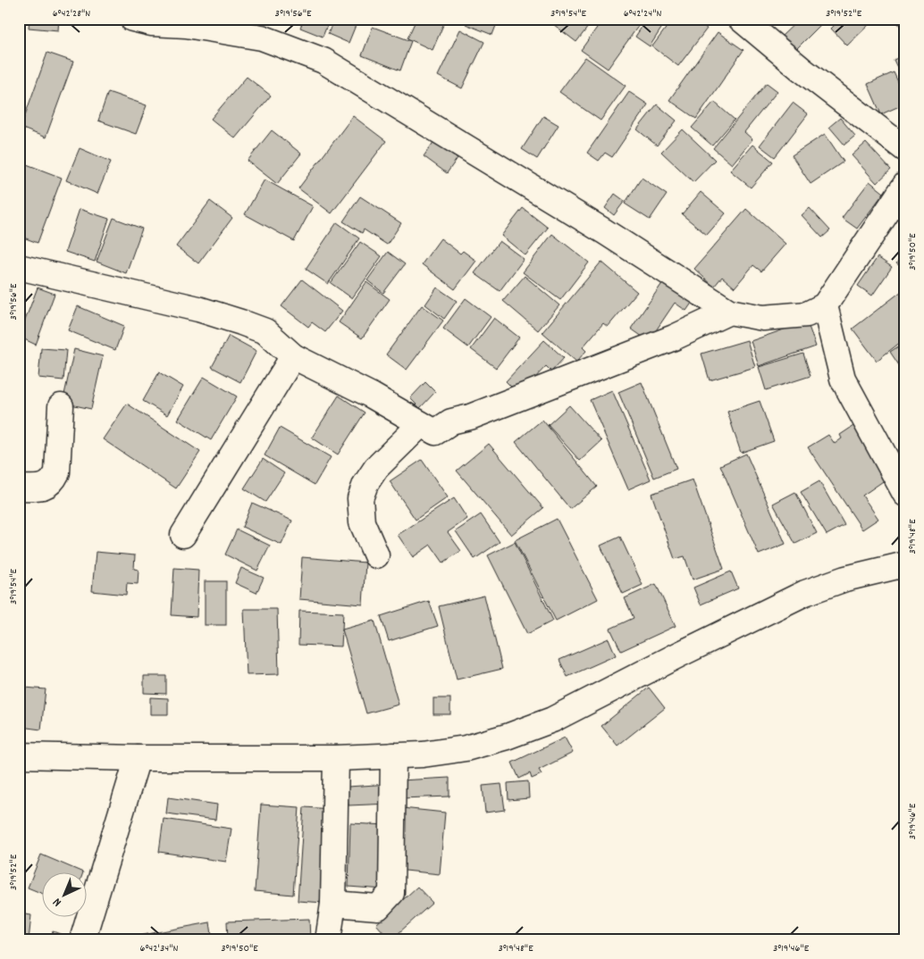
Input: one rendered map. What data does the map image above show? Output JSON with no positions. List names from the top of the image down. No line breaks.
{"north":"bottom left","coordinates":["6°42'28\"N","3°19'56\"E","3°19'54\"E","6°42'24\"N","3°19'52\"E","3°19'50\"E","3°19'48\"E","3°19'46\"E","6°42'34\"N"]}
